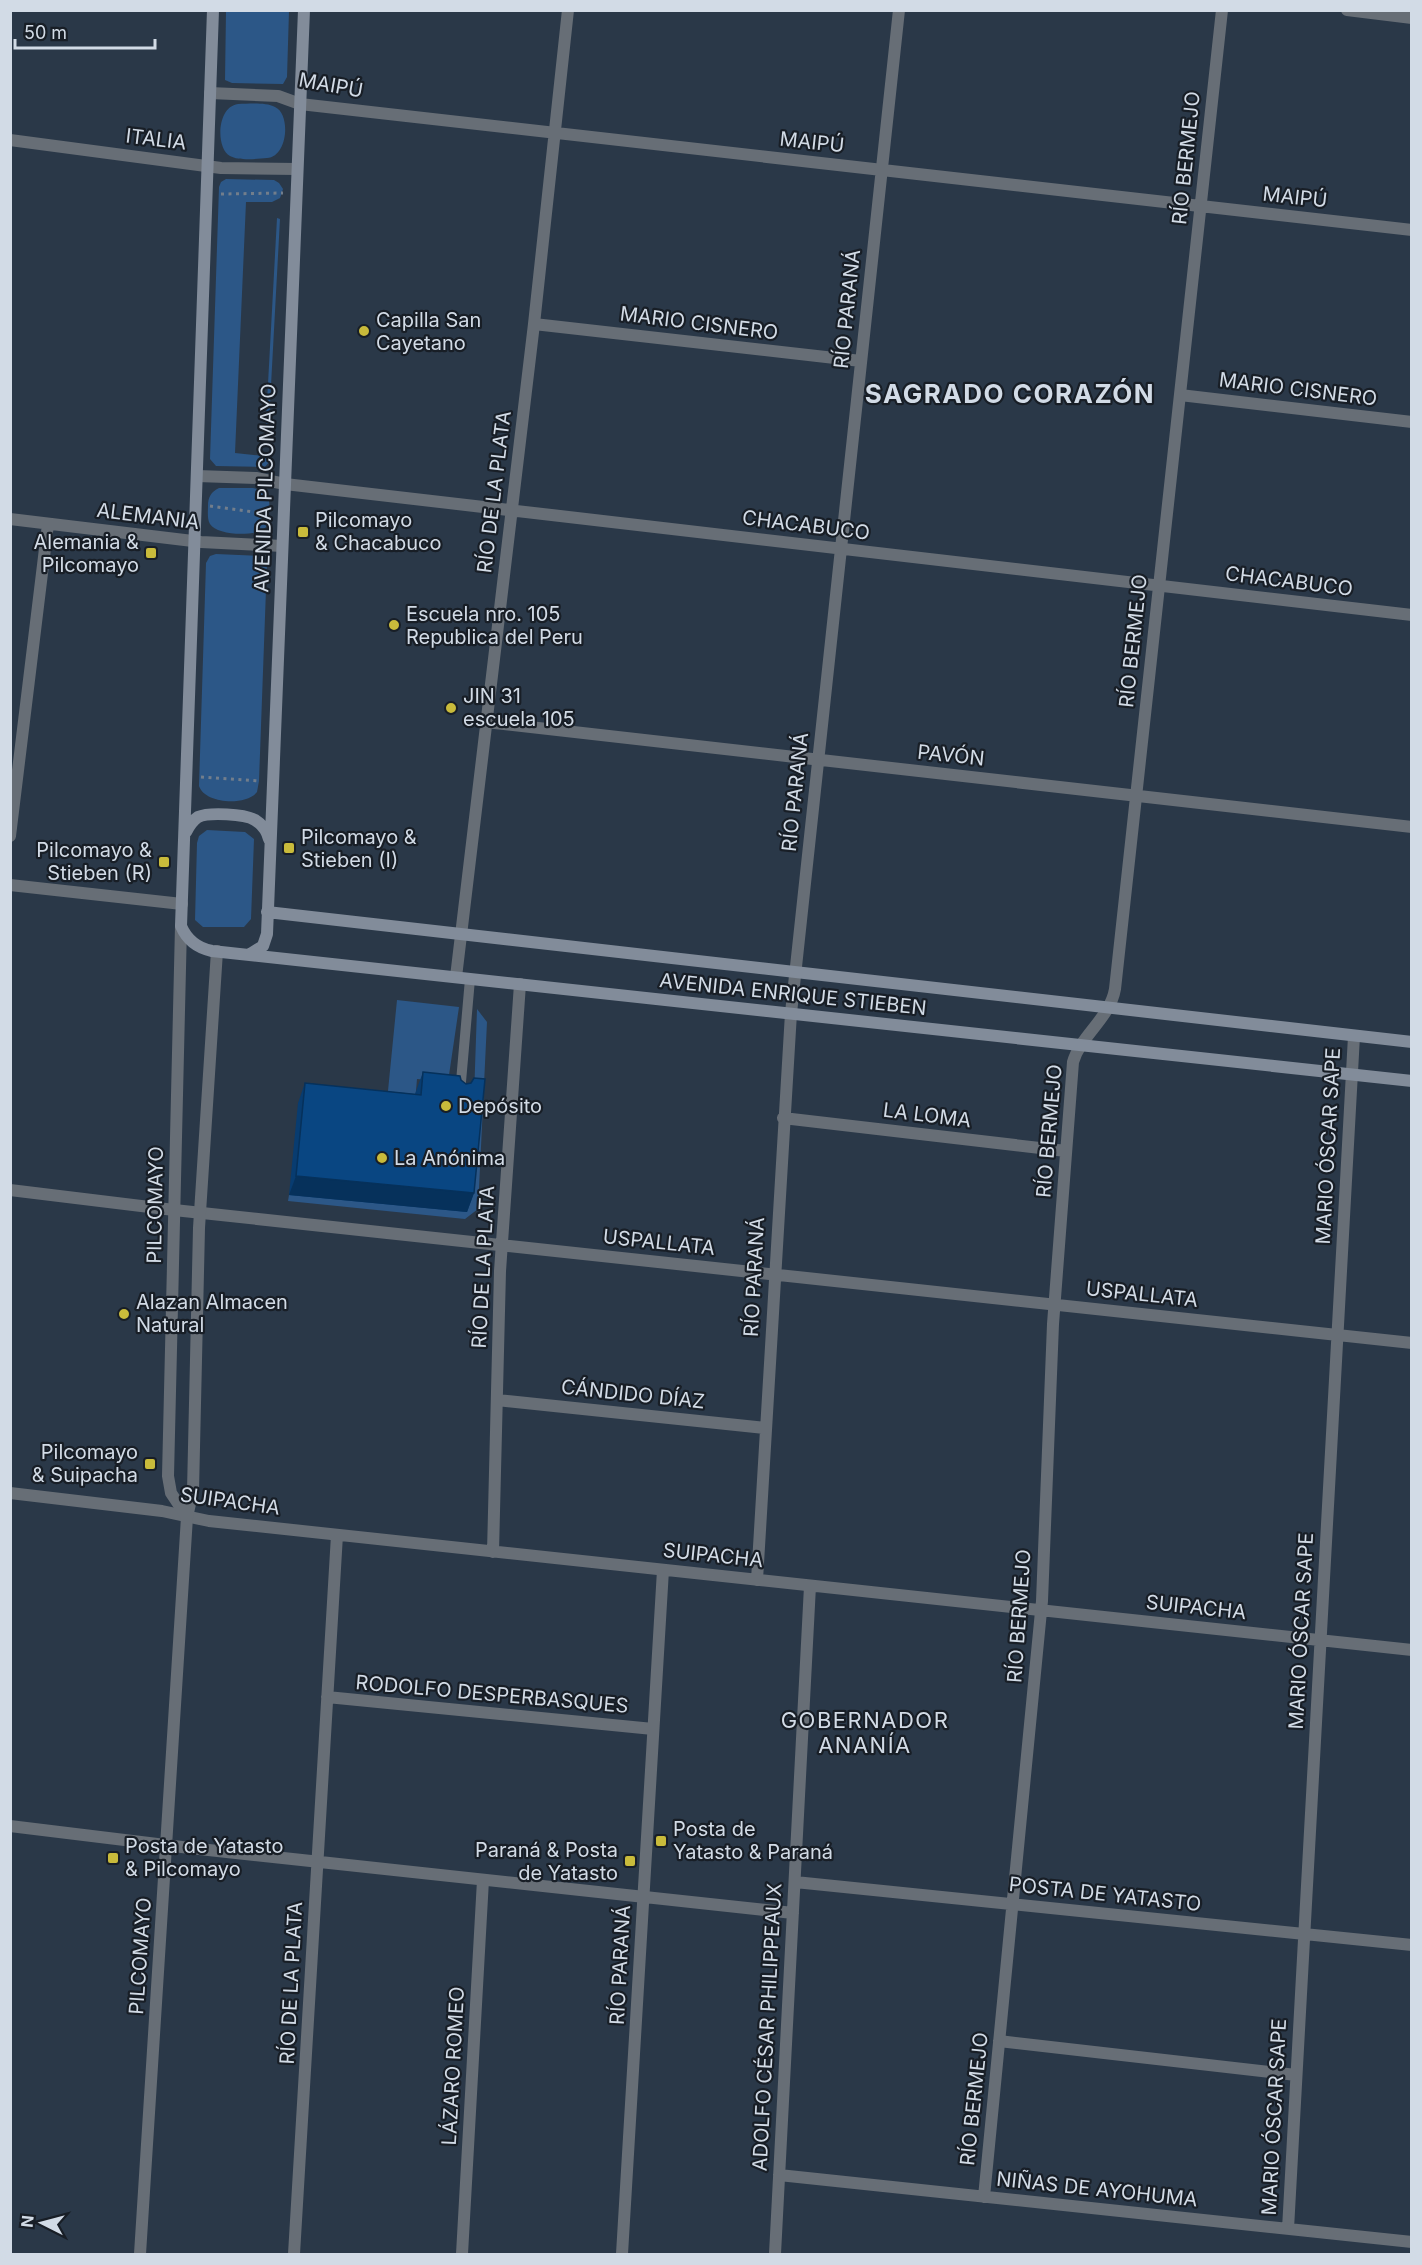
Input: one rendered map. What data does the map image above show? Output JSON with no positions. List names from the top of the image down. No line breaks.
{"streets":{"main road":["AVENIDA PILCOMAYO","AVENIDA ENRIQUE STIEBEN"],"street":["MAIPÚ","ITALIA","RÍO BERMEJO","RÍO PARANÁ","MARIO CISNERO","RÍO DE LA PLATA","ALEMANIA","CHACABUCO","PAVÓN","LA LOMA","MARIO ÓSCAR SAPE","PILCOMAYO","USPALLATA","CÁNDIDO DÍAZ","SUIPACHA","RODOLFO DESPERBASQUES","POSTA DE YATASTO","ADOLFO CÉSAR PHILIPPEAUX","LÁZARO ROMEO","NIÑAS DE AYOHUMA"]},"crossings":[["MAIPÚ","RÍO BERMEJO"],["MAIPÚ","RÍO PARANÁ"],["MAIPÚ","AVENIDA PILCOMAYO"],["MAIPÚ","RÍO DE LA PLATA"],["ITALIA","AVENIDA PILCOMAYO"],["RÍO BERMEJO","MARIO CISNERO"],["RÍO BERMEJO","CHACABUCO"],["RÍO BERMEJO","PAVÓN"],["RÍO BERMEJO","AVENIDA ENRIQUE STIEBEN"],["RÍO BERMEJO","LA LOMA"],["RÍO BERMEJO","USPALLATA"],["RÍO BERMEJO","SUIPACHA"],["RÍO BERMEJO","POSTA DE YATASTO"],["RÍO BERMEJO","NIÑAS DE AYOHUMA"],["RÍO PARANÁ","MARIO CISNERO"],["RÍO PARANÁ","CHACABUCO"],["RÍO PARANÁ","PAVÓN"],["RÍO PARANÁ","AVENIDA ENRIQUE STIEBEN"],["RÍO PARANÁ","LA LOMA"],["RÍO PARANÁ","USPALLATA"],["RÍO PARANÁ","CÁNDIDO DÍAZ"],["RÍO PARANÁ","SUIPACHA"],["RÍO PARANÁ","RODOLFO DESPERBASQUES"],["MARIO CISNERO","RÍO DE LA PLATA"],["AVENIDA PILCOMAYO","ALEMANIA"],["AVENIDA PILCOMAYO","CHACABUCO"],["AVENIDA PILCOMAYO","AVENIDA ENRIQUE STIEBEN"],["AVENIDA PILCOMAYO","PILCOMAYO"],["RÍO DE LA PLATA","CHACABUCO"],["RÍO DE LA PLATA","PAVÓN"],["RÍO DE LA PLATA","AVENIDA ENRIQUE STIEBEN"],["RÍO DE LA PLATA","USPALLATA"],["RÍO DE LA PLATA","CÁNDIDO DÍAZ"],["RÍO DE LA PLATA","SUIPACHA"],["RÍO DE LA PLATA","RODOLFO DESPERBASQUES"],["AVENIDA ENRIQUE STIEBEN","MARIO ÓSCAR SAPE"],["AVENIDA ENRIQUE STIEBEN","PILCOMAYO"],["MARIO ÓSCAR SAPE","USPALLATA"],["MARIO ÓSCAR SAPE","SUIPACHA"],["MARIO ÓSCAR SAPE","POSTA DE YATASTO"],["MARIO ÓSCAR SAPE","NIÑAS DE AYOHUMA"],["PILCOMAYO","USPALLATA"],["PILCOMAYO","SUIPACHA"],["SUIPACHA","ADOLFO CÉSAR PHILIPPEAUX"],["POSTA DE YATASTO","ADOLFO CÉSAR PHILIPPEAUX"],["ADOLFO CÉSAR PHILIPPEAUX","NIÑAS DE AYOHUMA"]],"districts":["SAGRADO CORAZÓN","GOBERNADOR ANANÍA"],"places":{"other":["Capilla San Cayetano","Escuela nro. 105 Republica del Peru","JIN 31 escuela 105","Depósito","La Anónima","Alazan Almacen Natural"],"transit":["Pilcomayo & Chacabuco","Alemania & Pilcomayo","Pilcomayo & Stieben (I)","Pilcomayo & Stieben (R)","Pilcomayo & Suipacha","Posta de Yatasto & Paraná","Posta de Yatasto & Pilcomayo","Paraná & Posta de Yatasto"]},"scale_bar":"50 m","north":"left"}
